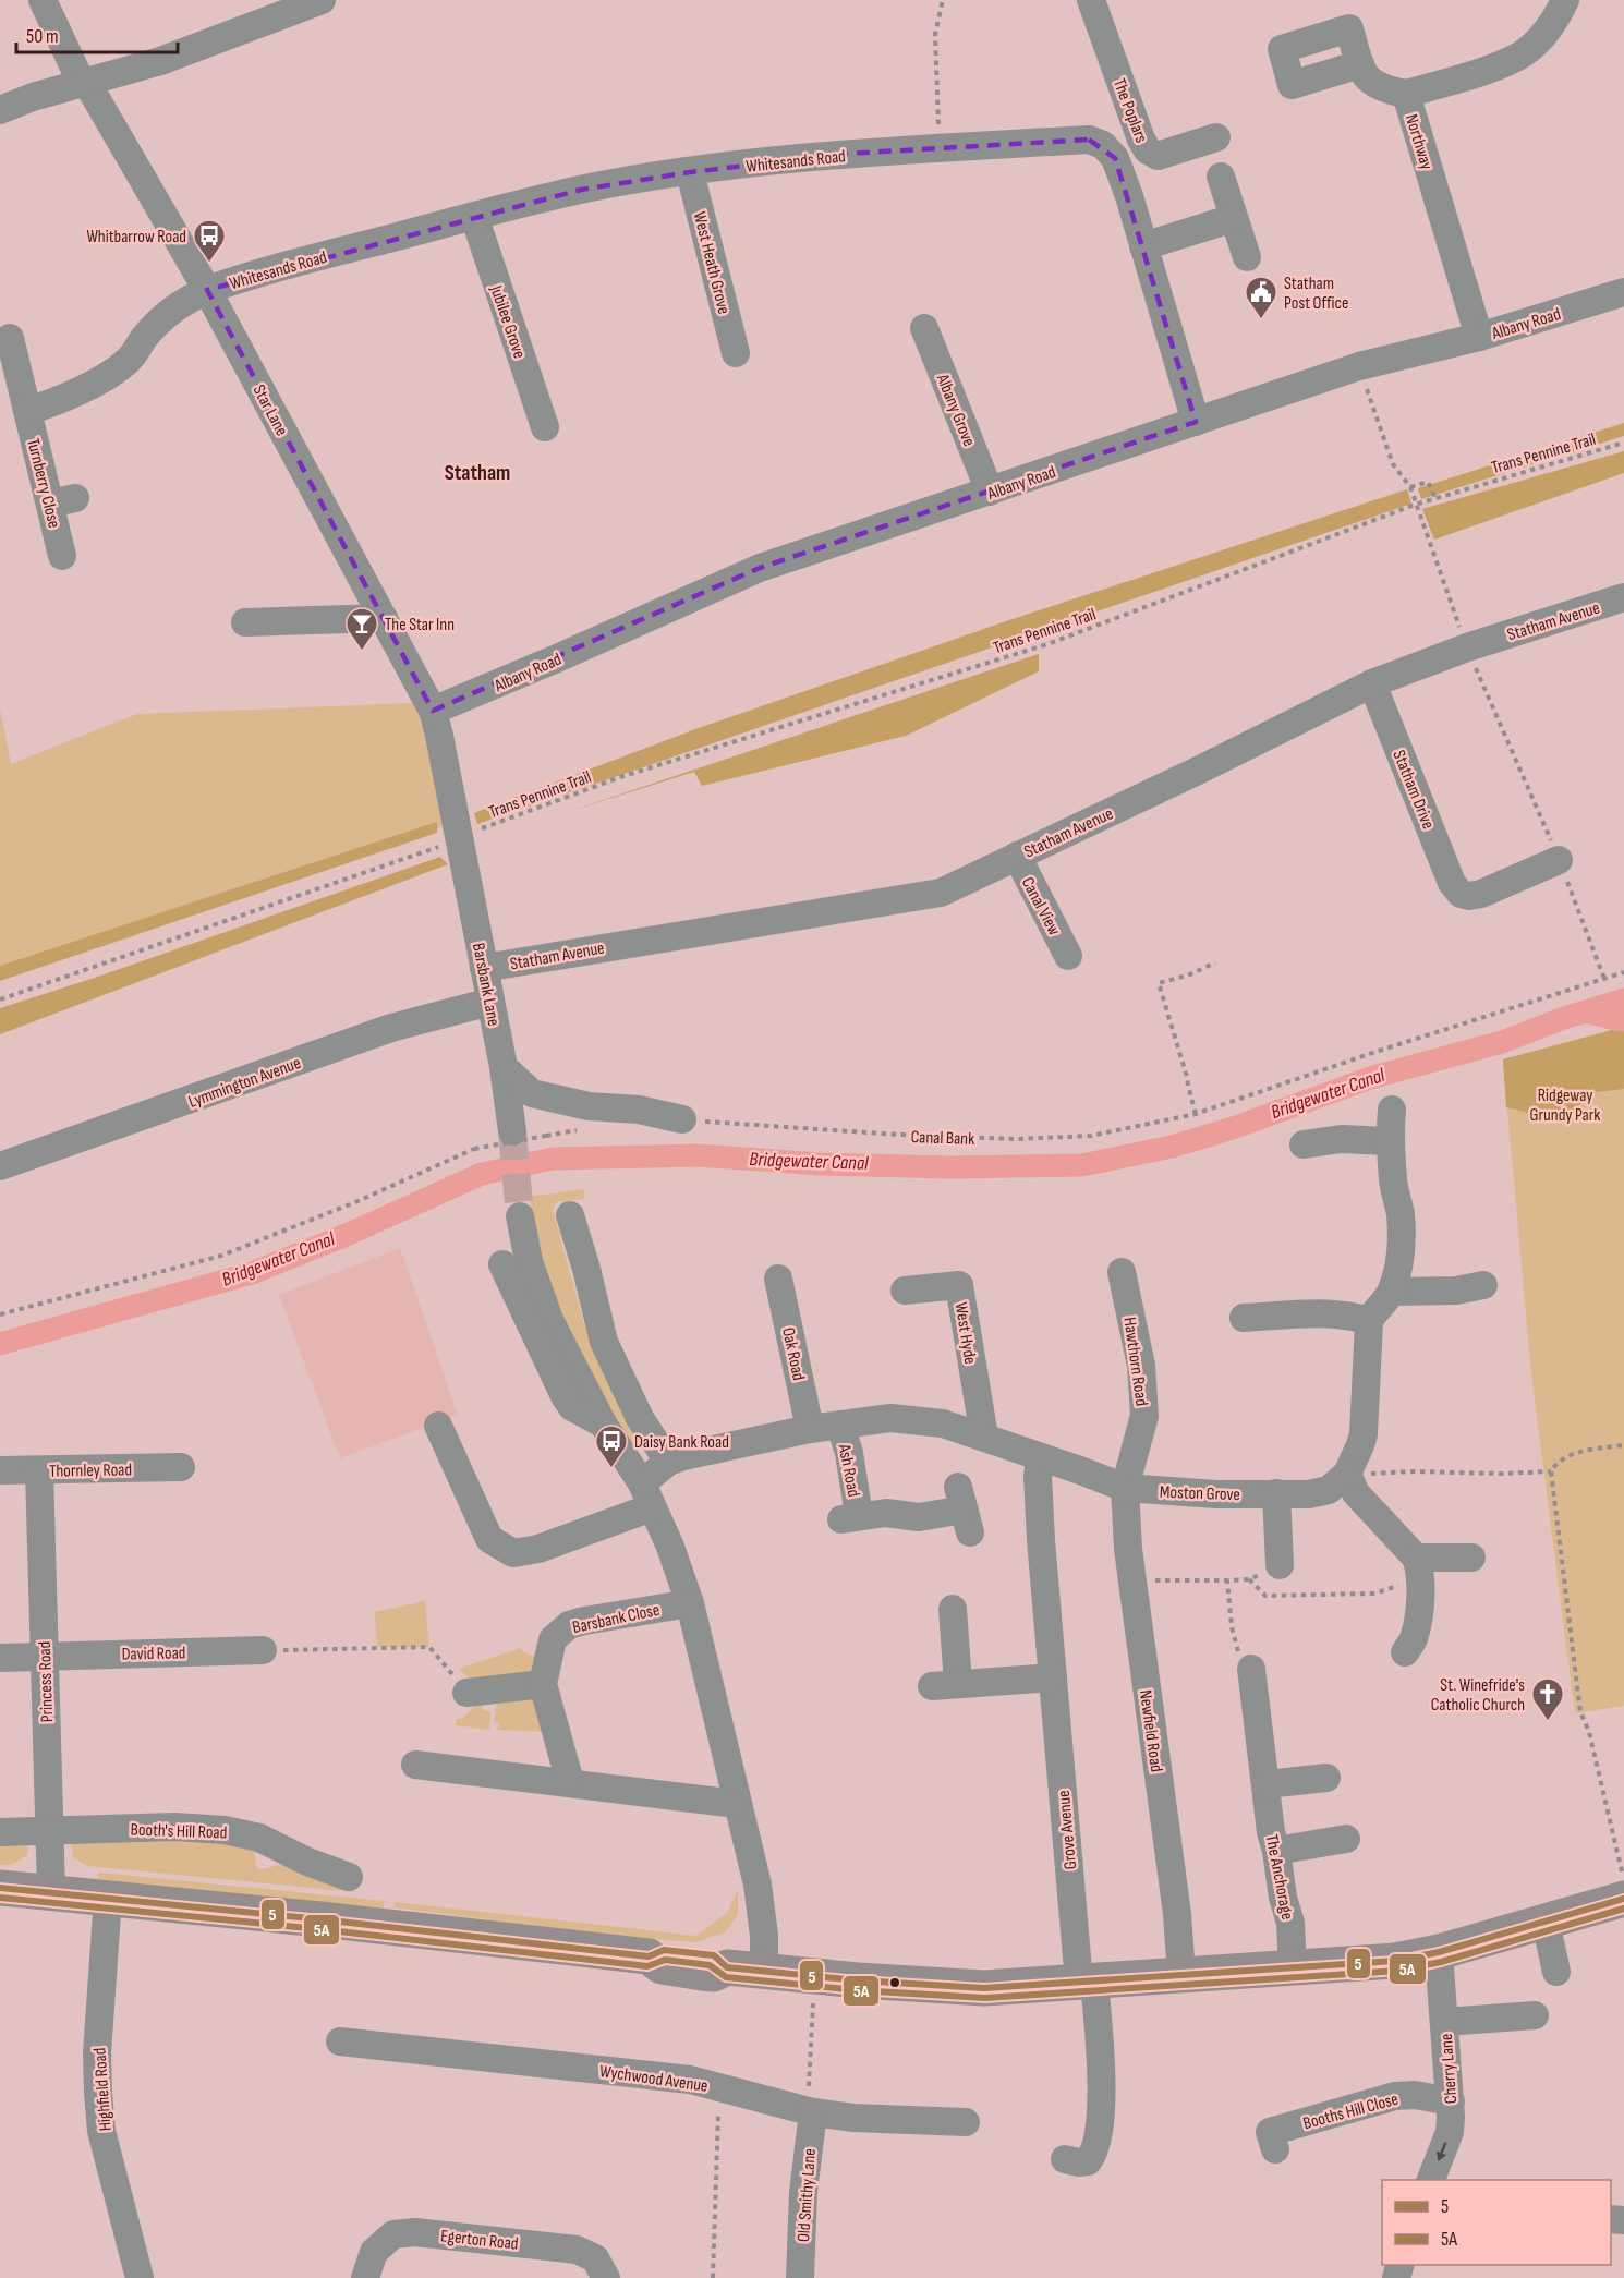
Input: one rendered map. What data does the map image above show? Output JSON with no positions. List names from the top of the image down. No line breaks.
{"streets":{"street":["The Poplars","Northway","Whitesands Road","West Heath Grove","Jubilee Grove","Albany Road","Star Lane","Albany Grove","Turnberry Close","Statham Avenue","Statham Drive","Canal View","Barsbank Lane","Lymmington Avenue","West Hyde","Oak Road","Hawthorn Road","Thornley Road","Ash Road","Moston Grove","Barsbank Close","David Road","Princess Road","Newfield Road","Booth's Hill Road","Grove Avenue","The Anchorage","Cherry Lane","Wychwood Avenue","Highfield Road","Booths Hill Close","Old Smithy Lane","Egerton Road"],"path":["Trans Pennine Trail","Canal Bank"]},"crossings":[["Northway","Albany Road"],["Whitesands Road","West Heath Grove"],["Whitesands Road","Jubilee Grove"],["Whitesands Road","Albany Road"],["Whitesands Road","Star Lane"],["Albany Road","Star Lane"],["Albany Road","Albany Grove"],["Star Lane","Trans Pennine Trail"],["Star Lane","Barsbank Lane"],["Trans Pennine Trail","Barsbank Lane"],["Statham Avenue","Statham Drive"],["Statham Avenue","Canal View"],["Statham Avenue","Barsbank Lane"],["Barsbank Lane","Lymmington Avenue"],["Hawthorn Road","Moston Grove"],["Hawthorn Road","Newfield Road"],["Thornley Road","Princess Road"],["Moston Grove","Newfield Road"],["David Road","Princess Road"],["Princess Road","Booth's Hill Road"],["Cherry Lane","Booths Hill Close"],["Wychwood Avenue","Old Smithy Lane"]],"districts":["Statham"],"water":["Bridgewater Canal"],"parks":["Ridgeway Grundy Park"],"places":{"bus stop":["Whitbarrow Road","Daisy Bank Road"],"public building":["Statham Post Office"],"bar":["The Star Inn"],"church":["St. Winefride's Catholic Church"]},"lines":["transit line 5","transit line 5A"],"legend":["5","5A"],"scale_bar":"50 m"}
